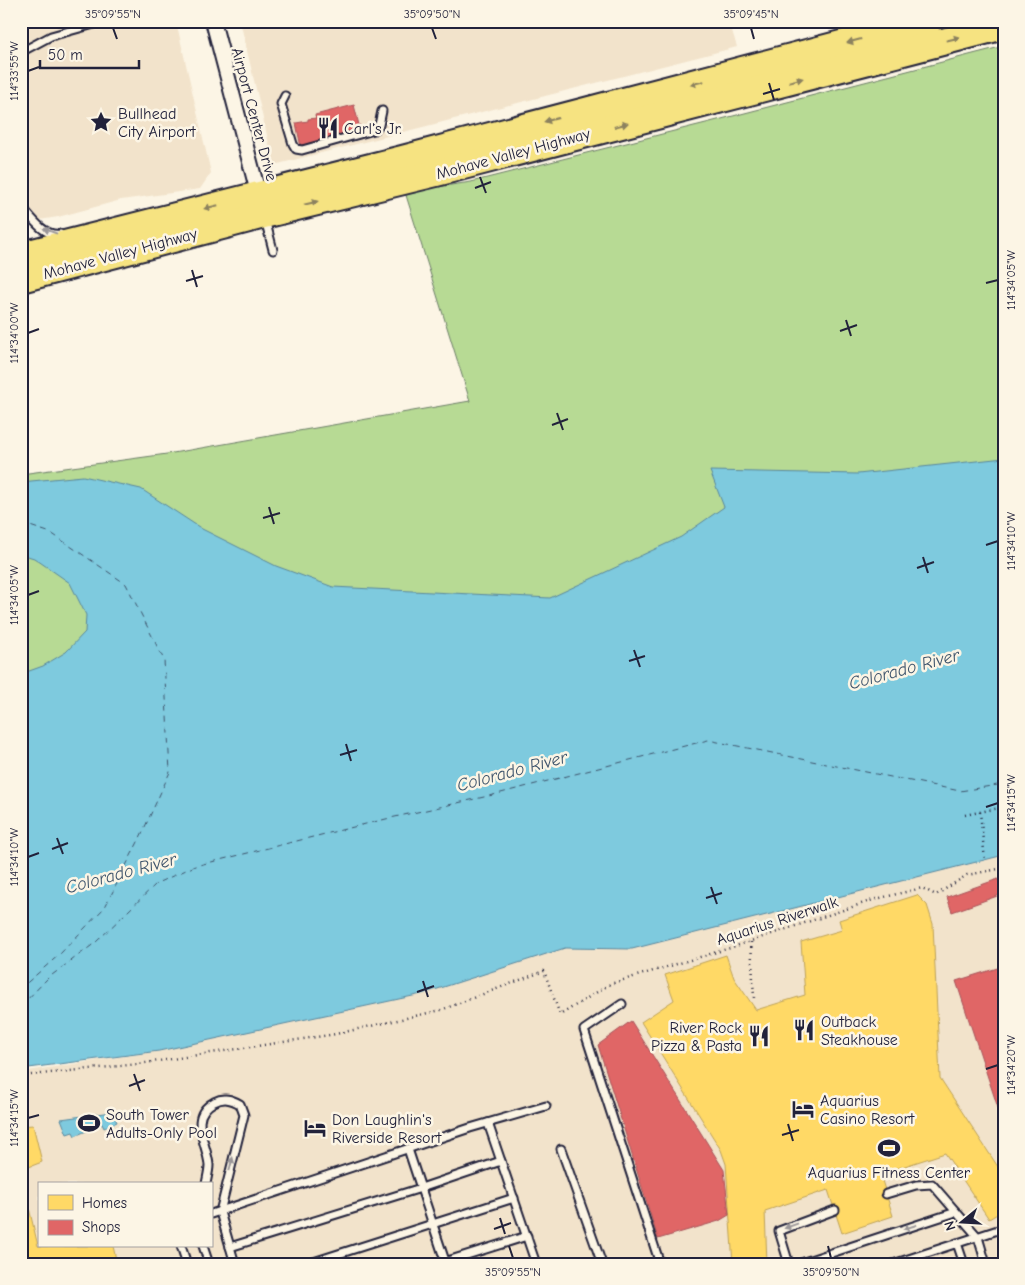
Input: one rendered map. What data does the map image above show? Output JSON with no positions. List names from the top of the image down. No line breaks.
{"streets":{"highway":["Mohave Valley Highway"],"street":["Airport Center Drive"],"path":["Aquarius Riverwalk"]},"crossings":[["Airport Center Drive","Mohave Valley Highway"]],"water":["Colorado River"],"places":{"place":["Bullhead City Airport"],"restaurant":["Carl's Jr.","Outback Steakhouse","River Rock Pizza & Pasta"],"hotel":["Aquarius Casino Resort","Don Laughlin's Riverside Resort"],"sports":["South Tower Adults-Only Pool","Aquarius Fitness Center"]},"legend":["Homes","Shops"],"scale_bar":"50 m","north":"left","coordinates":["35°09'55\"N","35°09'50\"N","35°09'45\"N","114°33'55\"W","114°34'05\"W","114°34'00\"W","114°34'10\"W","114°34'15\"W","114°34'20\"W"]}
